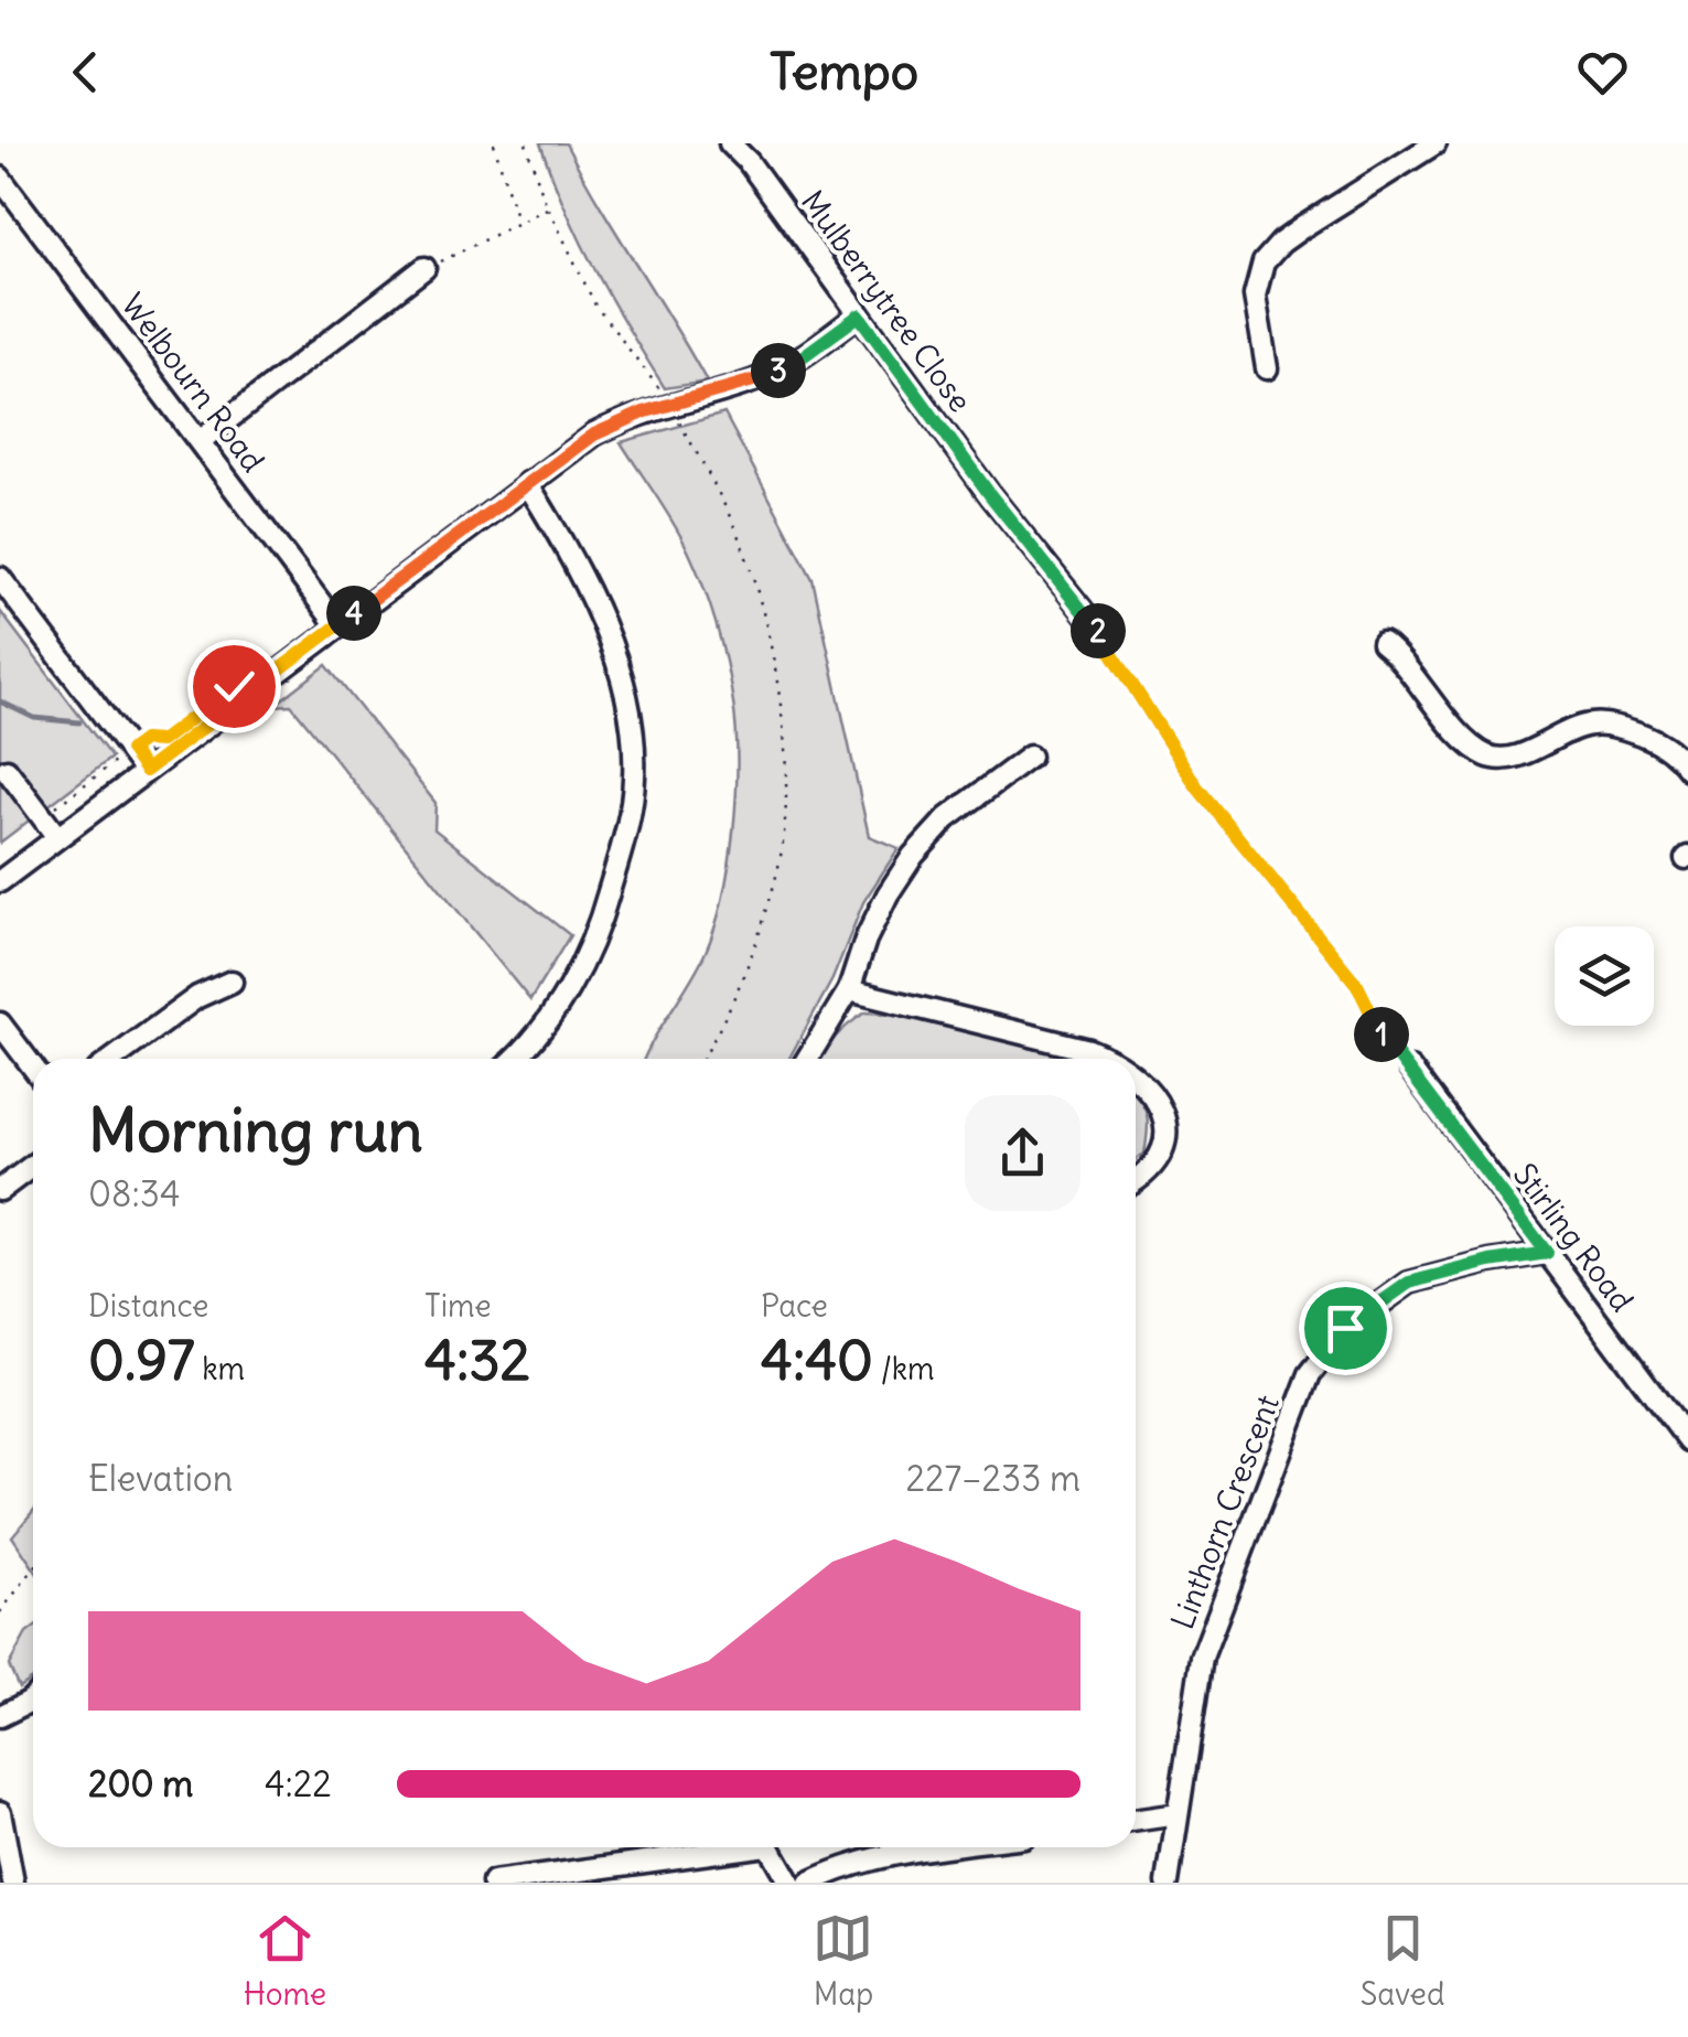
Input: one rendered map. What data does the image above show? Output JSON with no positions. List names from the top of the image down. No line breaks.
{"streets":{"street":["Mulberrytree Close","Welbourn Road","Stirling Road","Linthorn Crescent"]},"crossings":[["Stirling Road","Linthorn Crescent"]],"page":{"header":"Tempo","pins":["3","4","2","1"],"heading":["Morning run","08:34"],"stats":[["Distance","0.97 km"],["Time","4:32"],["Pace","4:40 /km"]],"chart":["Elevation","227–233 m"],"list":[{"name":"200 m","note":"4:22"}],"tabs":["Home","Map","Saved"]}}
